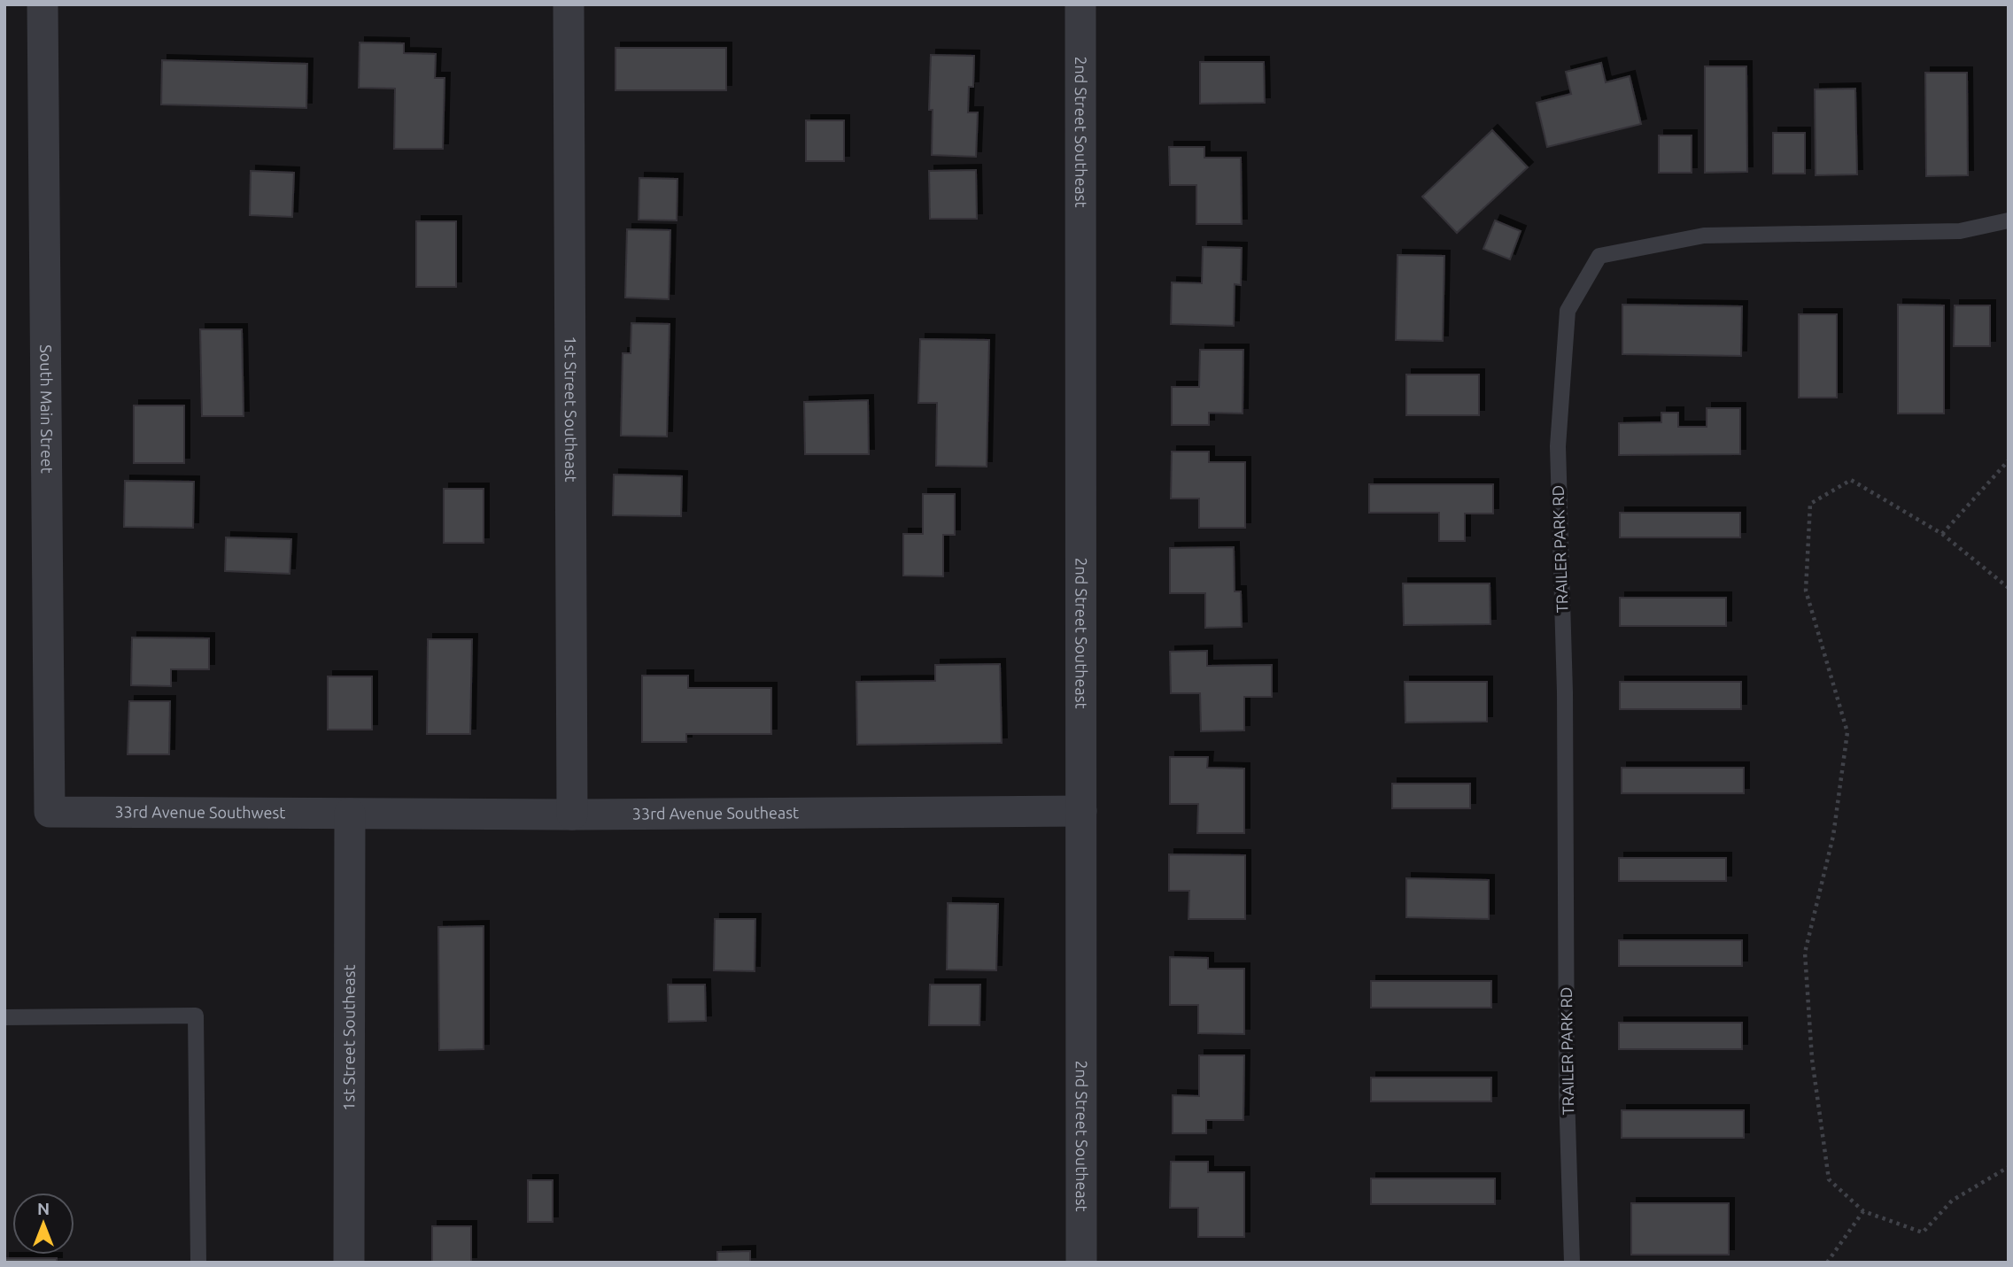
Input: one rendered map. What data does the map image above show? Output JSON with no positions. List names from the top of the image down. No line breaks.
{"streets":{"street":["2nd Street Southeast","South Main Street","1st Street Southeast","33rd Avenue Southwest","33rd Avenue Southeast"],"lane":["TRAILER PARK RD"]},"crossings":[["2nd Street Southeast","33rd Avenue Southeast"],["South Main Street","33rd Avenue Southwest"],["1st Street Southeast","33rd Avenue Southwest"],["1st Street Southeast","33rd Avenue Southeast"],["33rd Avenue Southwest","33rd Avenue Southeast"]],"north":"top"}
